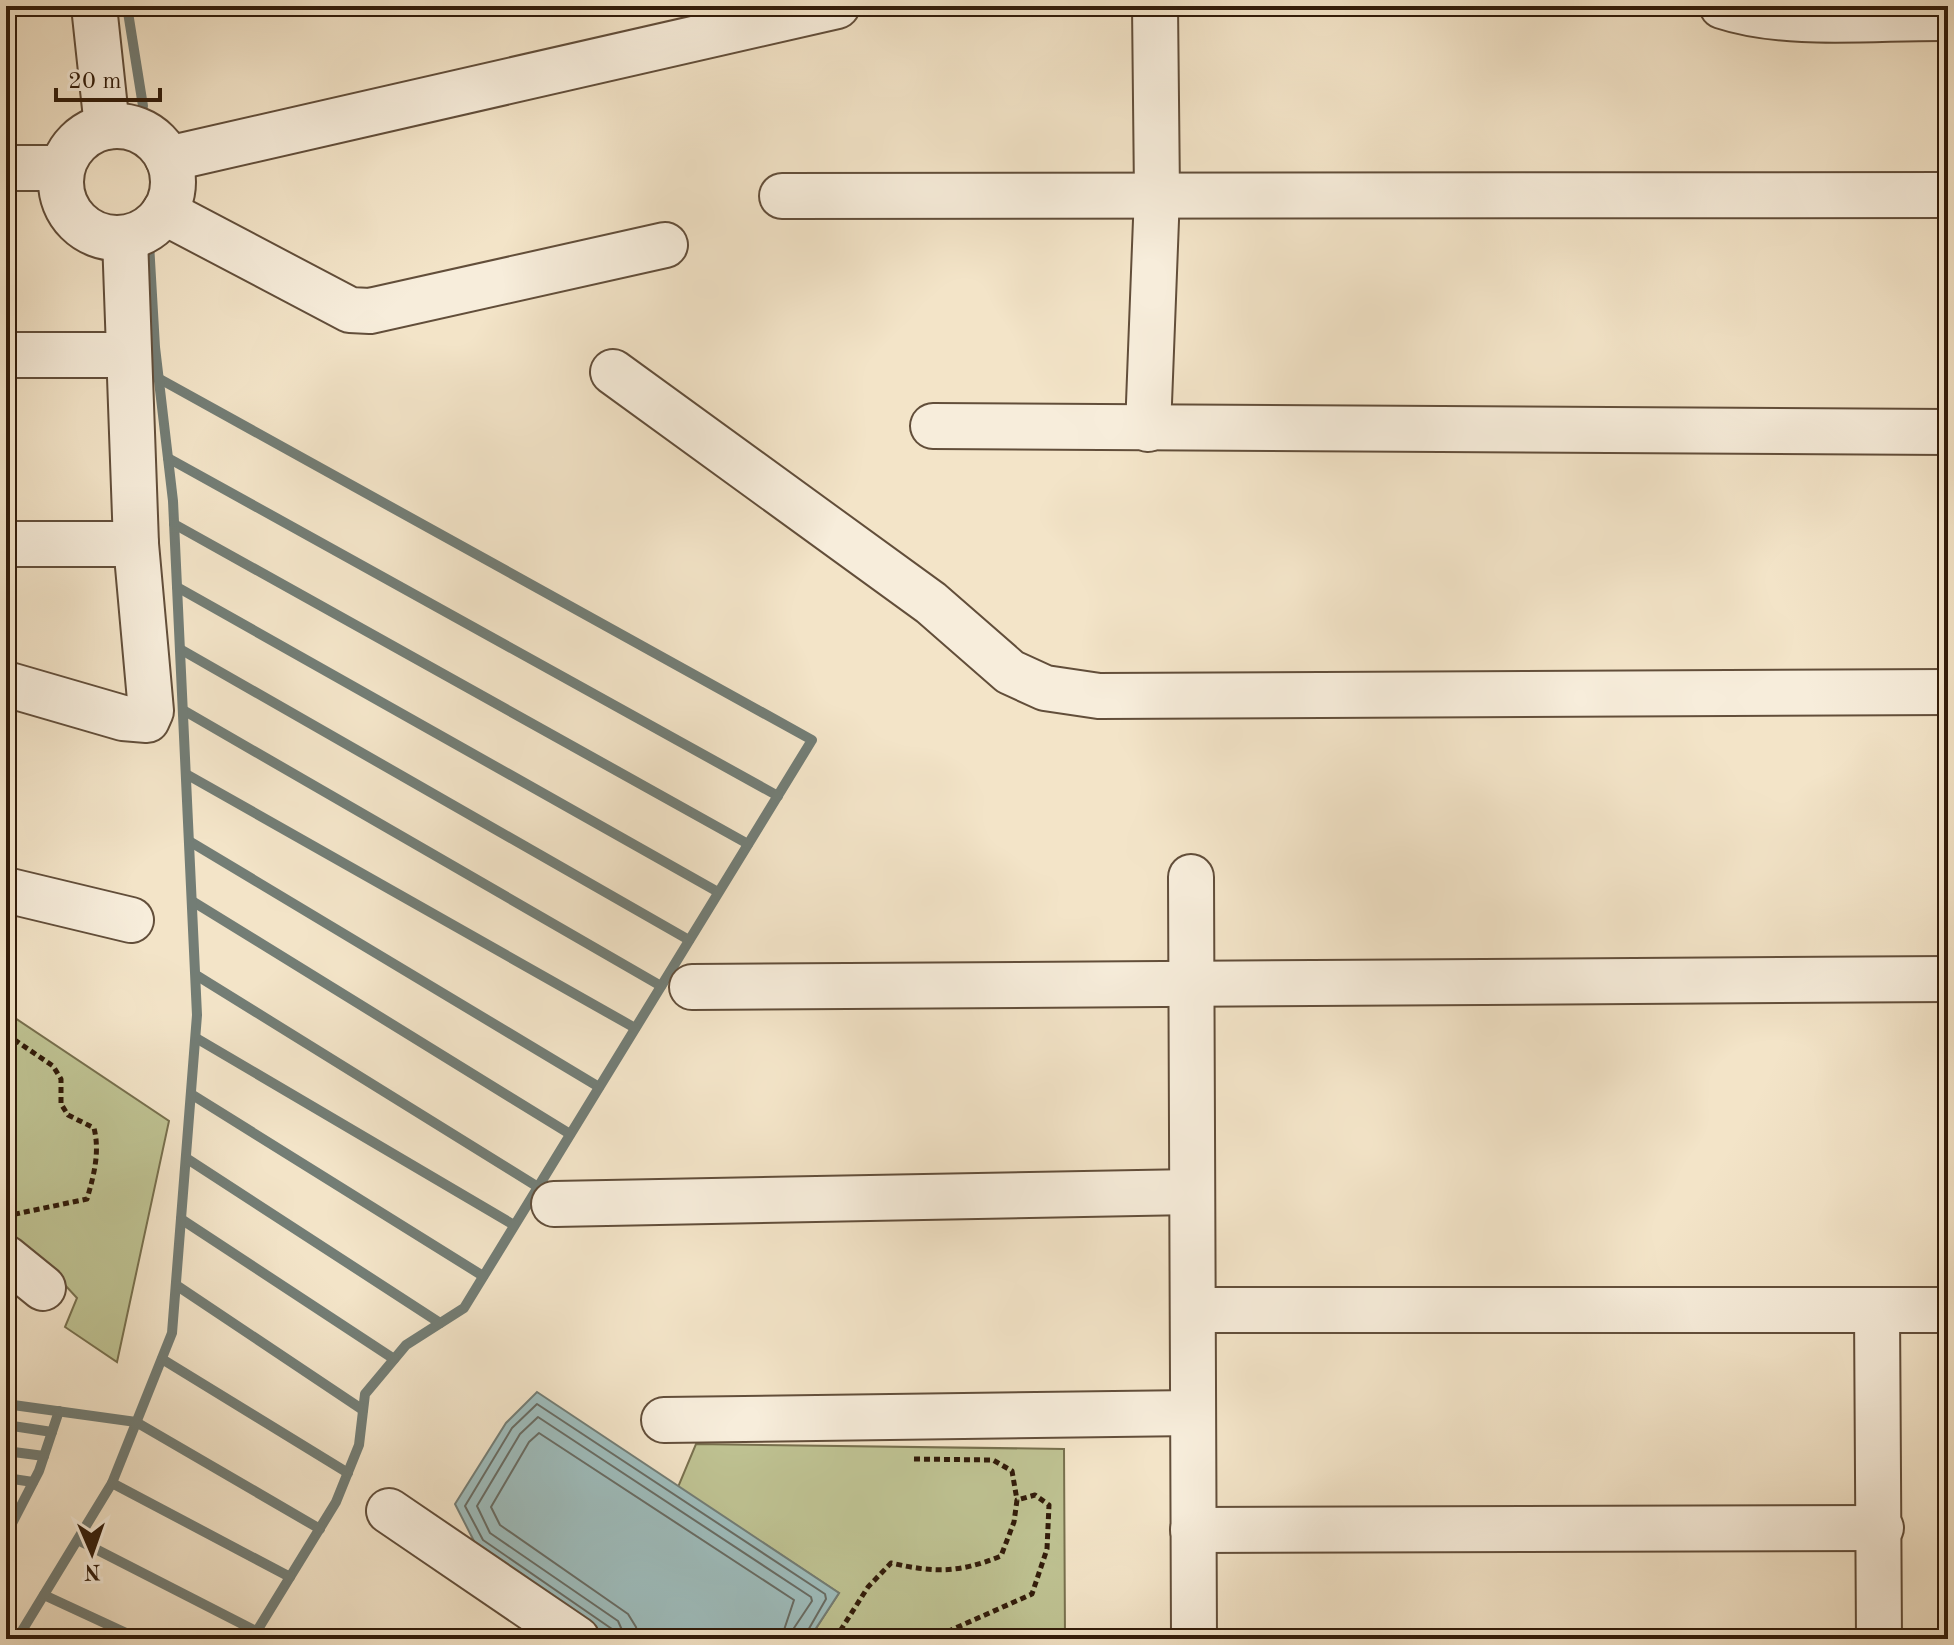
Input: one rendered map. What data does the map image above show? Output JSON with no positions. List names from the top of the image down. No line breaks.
{"scale_bar":"20 m","north":"bottom"}
